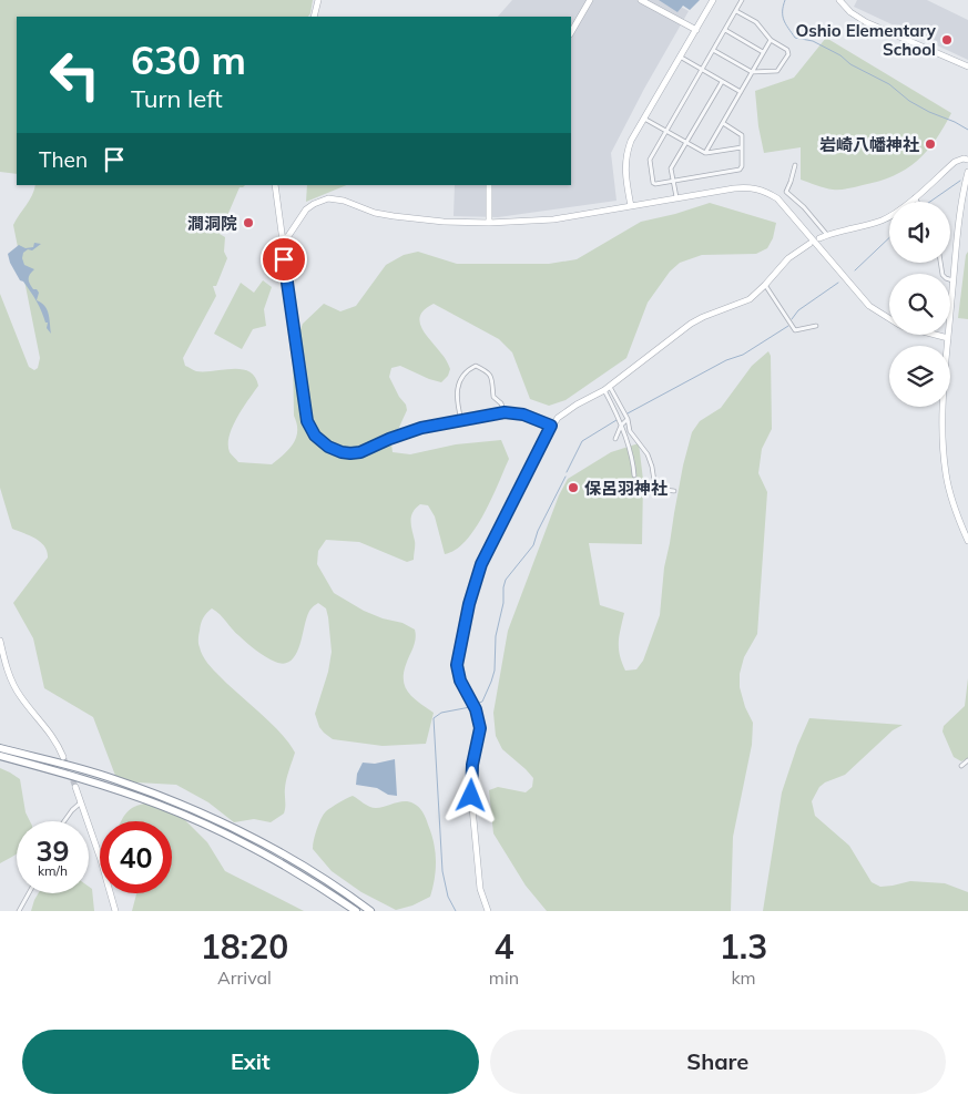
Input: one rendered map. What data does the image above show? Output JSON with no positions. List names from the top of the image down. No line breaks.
{"places":["Oshio Elementary School","岩崎八幡神社","澗洞院","保呂羽神社"],"page":{"turn":["630 m","Turn left"],"then":"Then","speed":"39 km/h","limit":"40","eta":["18:20","Arrival","4","min","1.3","km"],"buttons":["Exit","Share"]}}
